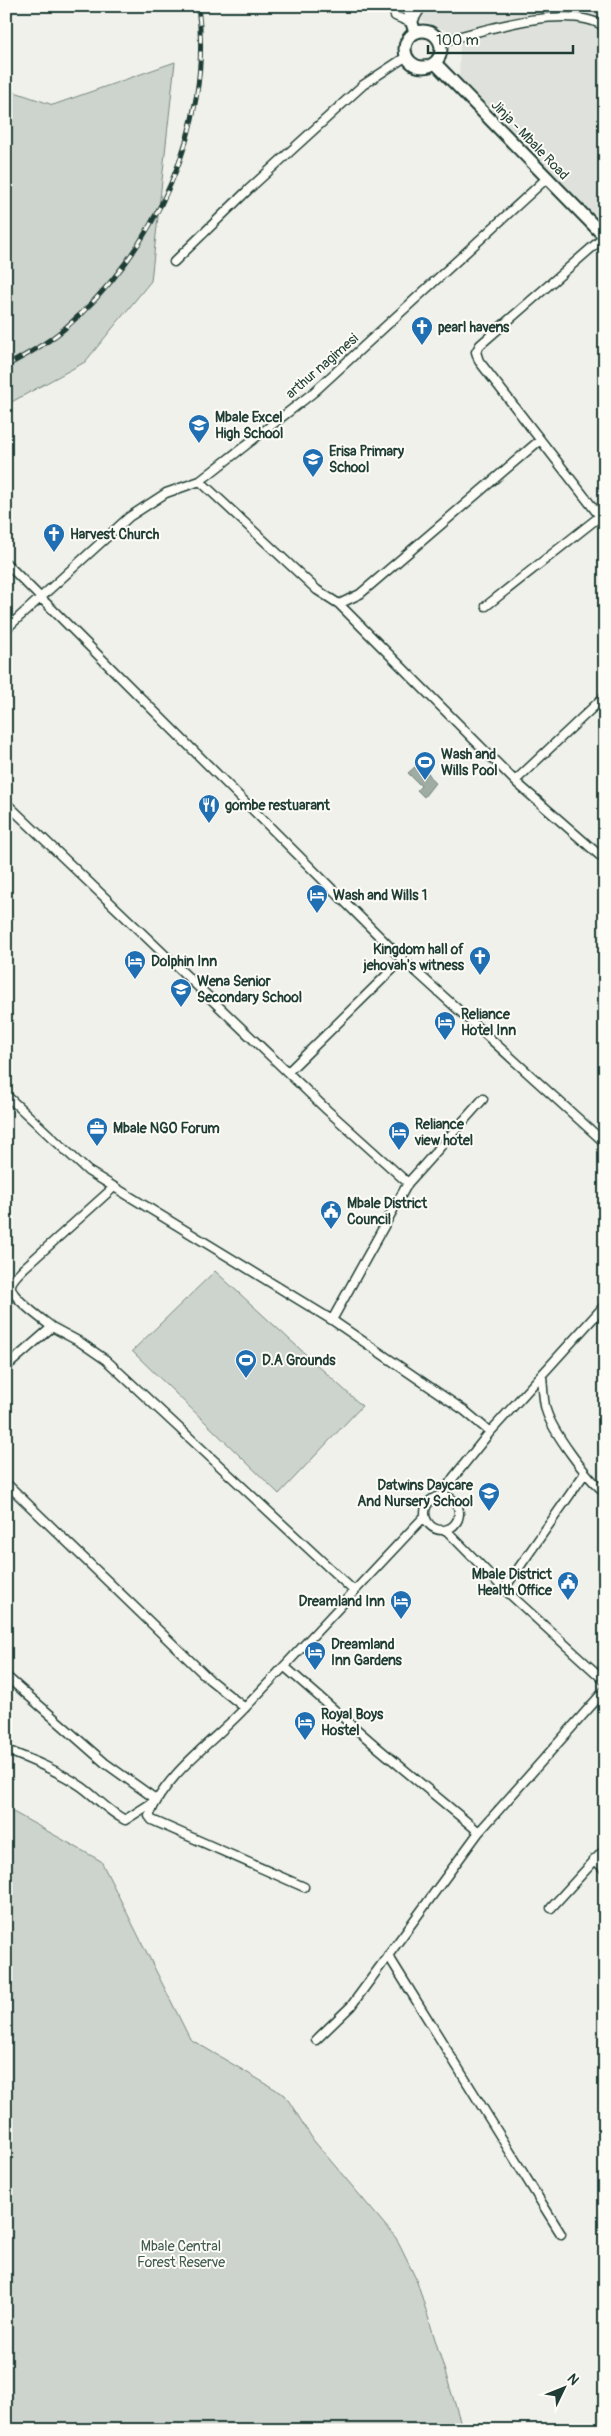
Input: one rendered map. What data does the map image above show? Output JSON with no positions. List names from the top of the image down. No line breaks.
{"streets":{"main road":["Jinja - Mbale Road"],"street":["arthur nagimesi"]},"crossings":[["Jinja - Mbale Road","arthur nagimesi"]],"parks":["Mbale Central Forest Reserve"],"places":{"church":["pearl havens","Harvest Church","Kingdom hall of jehovah's witness"],"school or university":["Mbale Excel High School","Erisa Primary School","Wena Senior Secondary School","Datwins Daycare And Nursery School"],"sports":["Wash and Wills Pool","D.A Grounds"],"restaurant":["gombe restuarant"],"hotel":["Wash and Wills 1","Dolphin Inn","Reliance Hotel Inn","Reliance view hotel","Dreamland Inn","Dreamland Inn Gardens","Royal Boys Hostel"],"office":["Mbale NGO Forum"],"public building":["Mbale District Council","Mbale District Health Office"]},"scale_bar":"100 m","north":"top right"}
